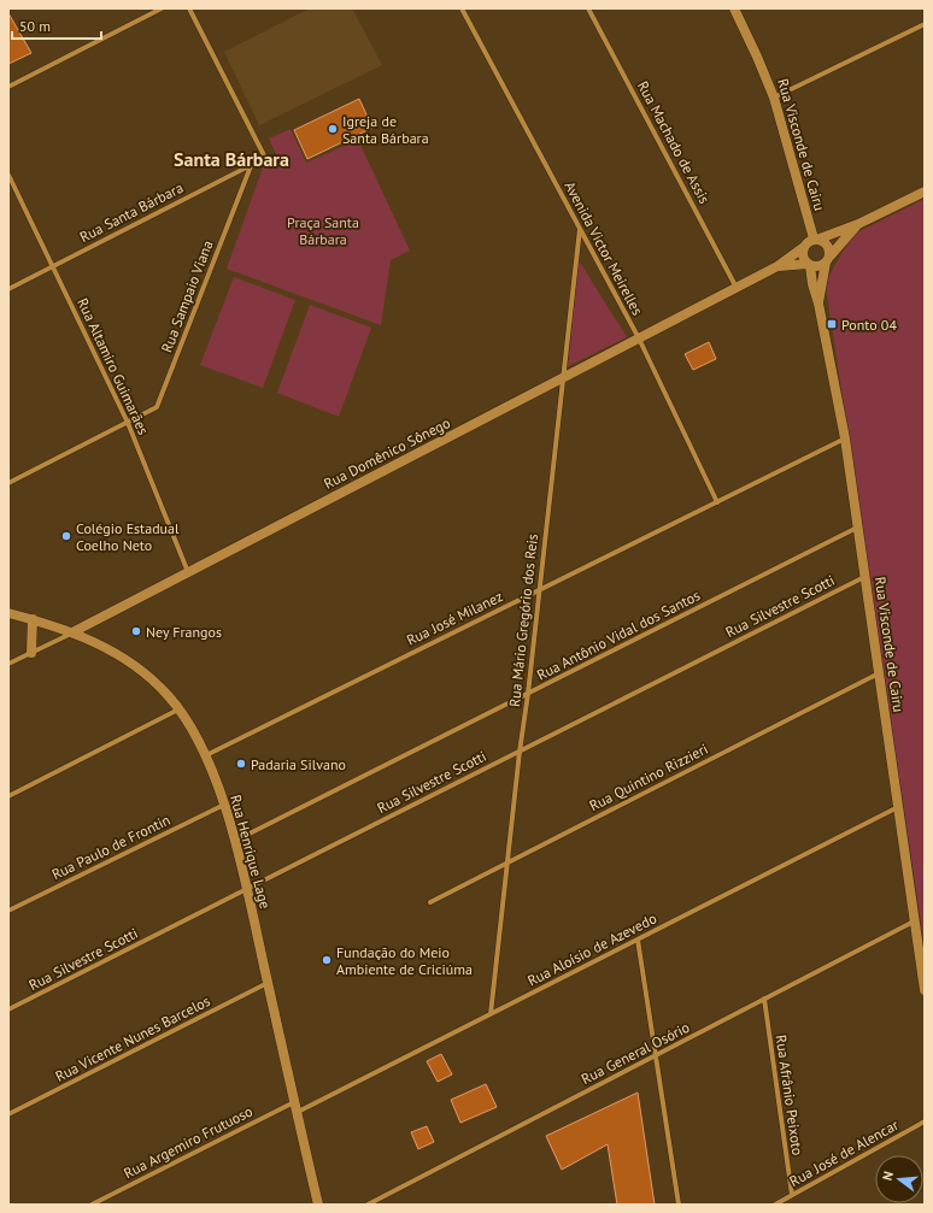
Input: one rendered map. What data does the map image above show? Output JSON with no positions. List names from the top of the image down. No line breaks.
{"streets":{"street":["Rua Machado de Assis","Rua Visconde de Cairu","Rua Santa Bárbara","Avenida Victor Meirelles","Rua Sampaio Viana","Rua Altamiro Guimarães","Rua Domênico Sônego","Rua Silvestre Scotti","Rua José Milanez","Rua Mário Gregório dos Reis","Rua Antônio Vidal dos Santos","Rua Quintino Rizzieri","Rua Paulo de Frontin","Rua Henrique Lage","Rua Aloísio de Azevedo","Rua Vicente Nunes Barcelos","Rua General Osório","Rua Afrânio Peixoto","Rua Argemiro Frutuoso","Rua José de Alencar"]},"crossings":[["Rua Machado de Assis","Rua Domênico Sônego"],["Rua Visconde de Cairu","Rua Domênico Sônego"],["Rua Visconde de Cairu","Rua Silvestre Scotti"],["Rua Visconde de Cairu","Rua José Milanez"],["Rua Visconde de Cairu","Rua Antônio Vidal dos Santos"],["Rua Visconde de Cairu","Rua Quintino Rizzieri"],["Rua Visconde de Cairu","Rua Aloísio de Azevedo"],["Rua Visconde de Cairu","Rua General Osório"],["Rua Santa Bárbara","Rua Sampaio Viana"],["Rua Santa Bárbara","Rua Altamiro Guimarães"],["Avenida Victor Meirelles","Rua Domênico Sônego"],["Avenida Victor Meirelles","Rua José Milanez"],["Avenida Victor Meirelles","Rua Mário Gregório dos Reis"],["Rua Sampaio Viana","Rua Altamiro Guimarães"],["Rua Altamiro Guimarães","Rua Domênico Sônego"],["Rua Domênico Sônego","Rua Mário Gregório dos Reis"],["Rua Domênico Sônego","Rua Henrique Lage"],["Rua Silvestre Scotti","Rua Mário Gregório dos Reis"],["Rua Silvestre Scotti","Rua Henrique Lage"],["Rua José Milanez","Rua Mário Gregório dos Reis"],["Rua José Milanez","Rua Henrique Lage"],["Rua Mário Gregório dos Reis","Rua Antônio Vidal dos Santos"],["Rua Mário Gregório dos Reis","Rua Quintino Rizzieri"],["Rua Mário Gregório dos Reis","Rua Aloísio de Azevedo"],["Rua Antônio Vidal dos Santos","Rua Henrique Lage"],["Rua Paulo de Frontin","Rua Henrique Lage"],["Rua Henrique Lage","Rua Aloísio de Azevedo"],["Rua Henrique Lage","Rua Vicente Nunes Barcelos"],["Rua Henrique Lage","Rua Argemiro Frutuoso"],["Rua General Osório","Rua Afrânio Peixoto"],["Rua Afrânio Peixoto","Rua José de Alencar"]],"districts":["Santa Bárbara"],"parks":["Praça Santa Bárbara"],"places":{"other":["Igreja de Santa Bárbara","Colégio Estadual Coelho Neto","Ney Frangos","Padaria Silvano","Fundação do Meio Ambiente de Criciúma"],"transit":["Ponto 04"]},"scale_bar":"50 m","north":"left"}
